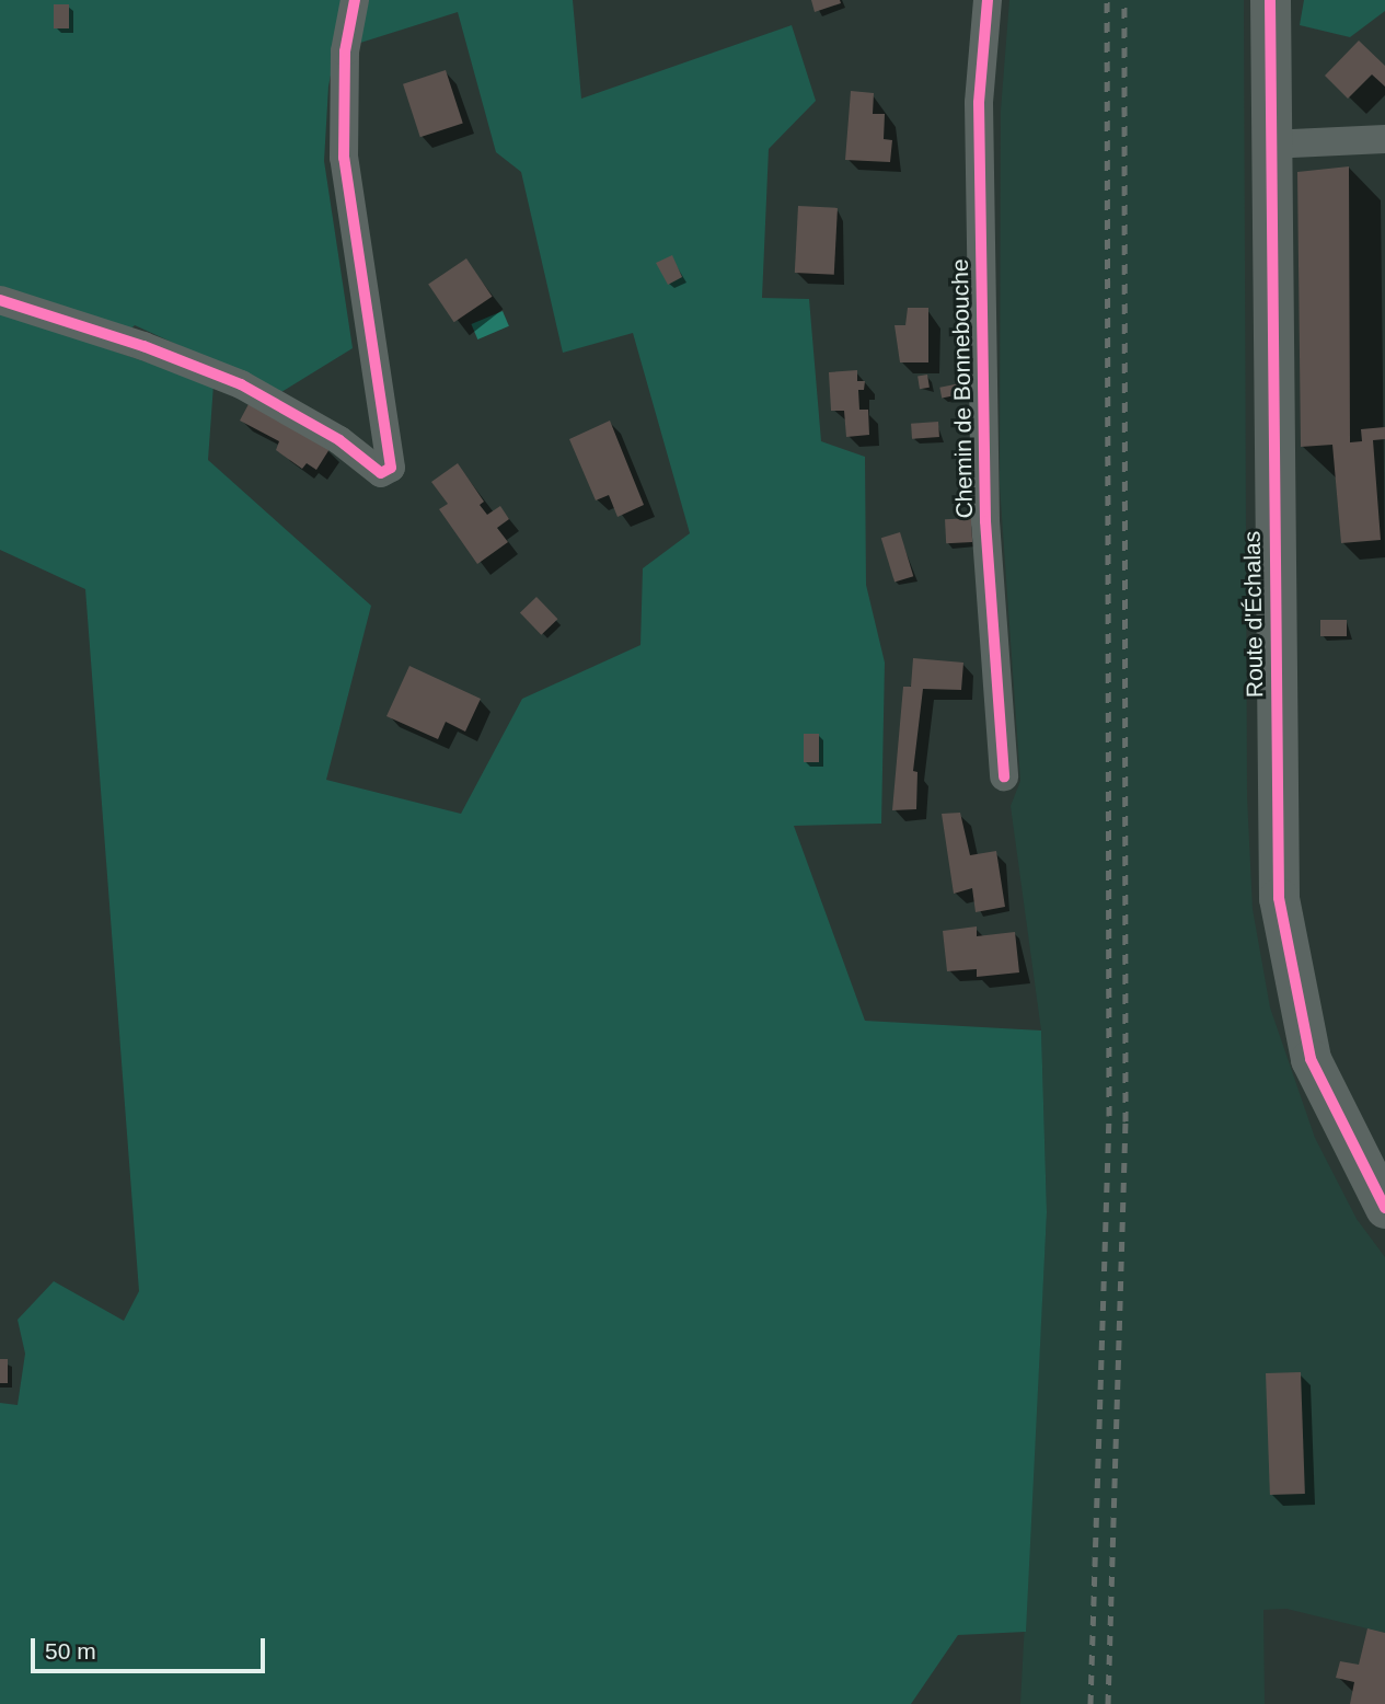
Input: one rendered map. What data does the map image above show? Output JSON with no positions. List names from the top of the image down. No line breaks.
{"streets":{"street":["Chemin de Bonnebouche","Route d'Échalas"]},"scale_bar":"50 m"}
